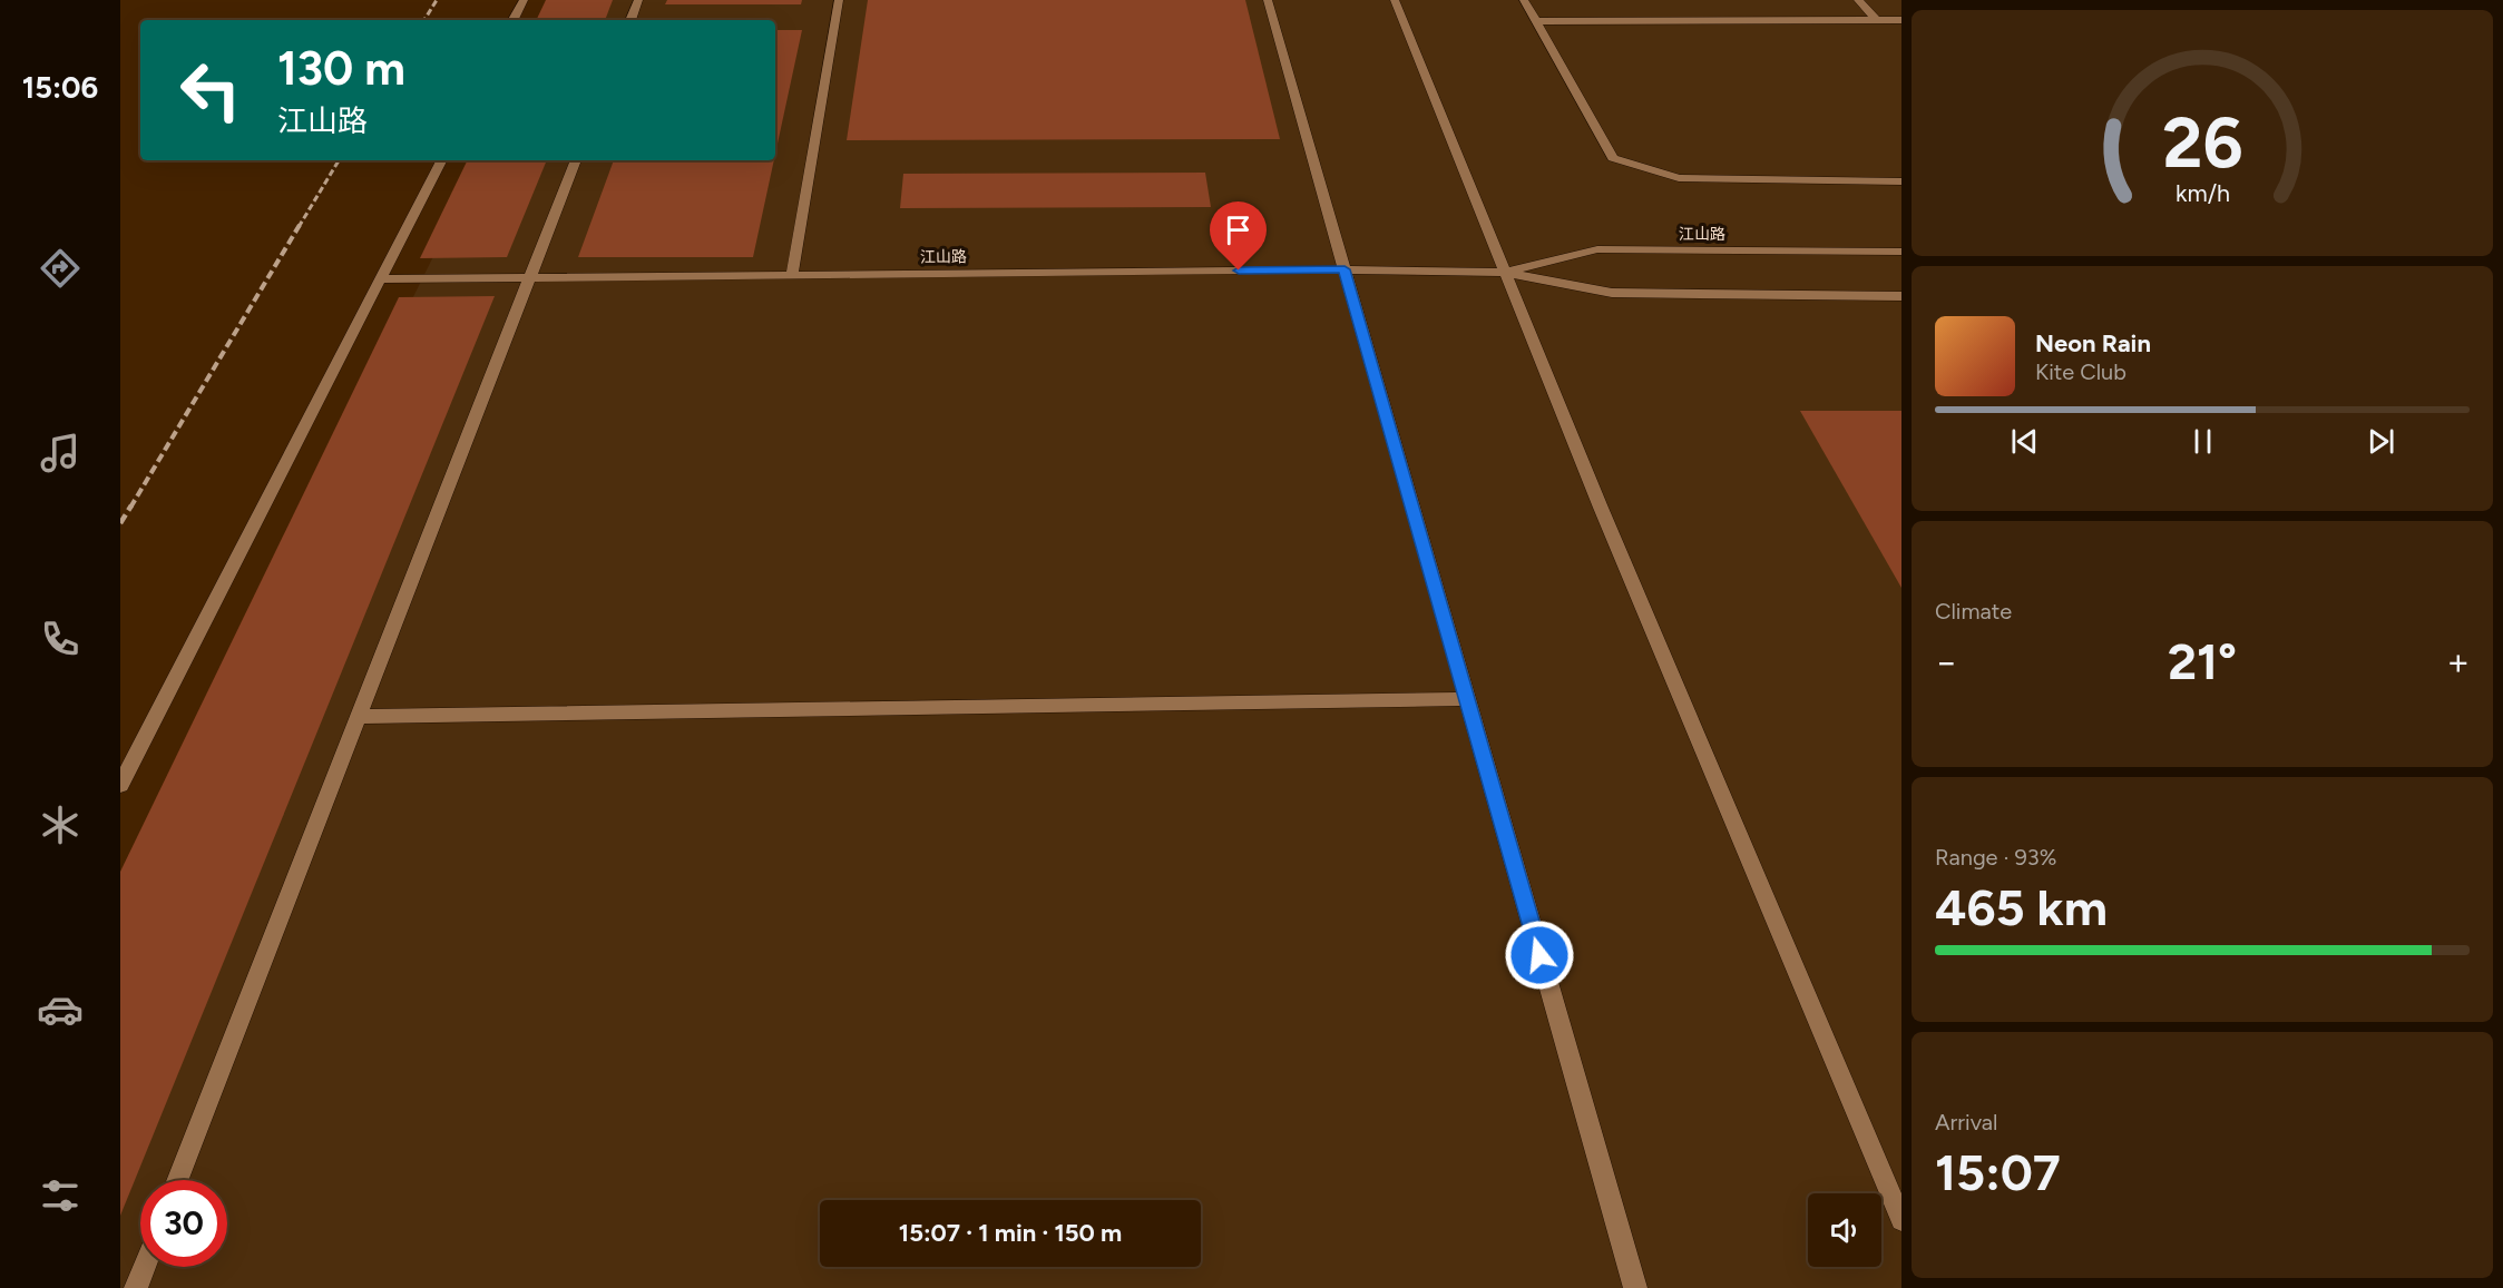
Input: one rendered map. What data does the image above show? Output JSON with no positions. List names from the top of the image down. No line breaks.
{"streets":{"street":["江山路"]},"page":{"tabs":"15:06","turn":["130 m","江山路"],"song":["Neon Rain","Kite Club"],"tile":["Climate",["Range · 93%","465 km"],["Arrival","15:07"]],"heat":["−","21°","+"],"limit":"30","trip":"15:07 · 1 min · 150 m","gauge":["26","km/h"]}}
